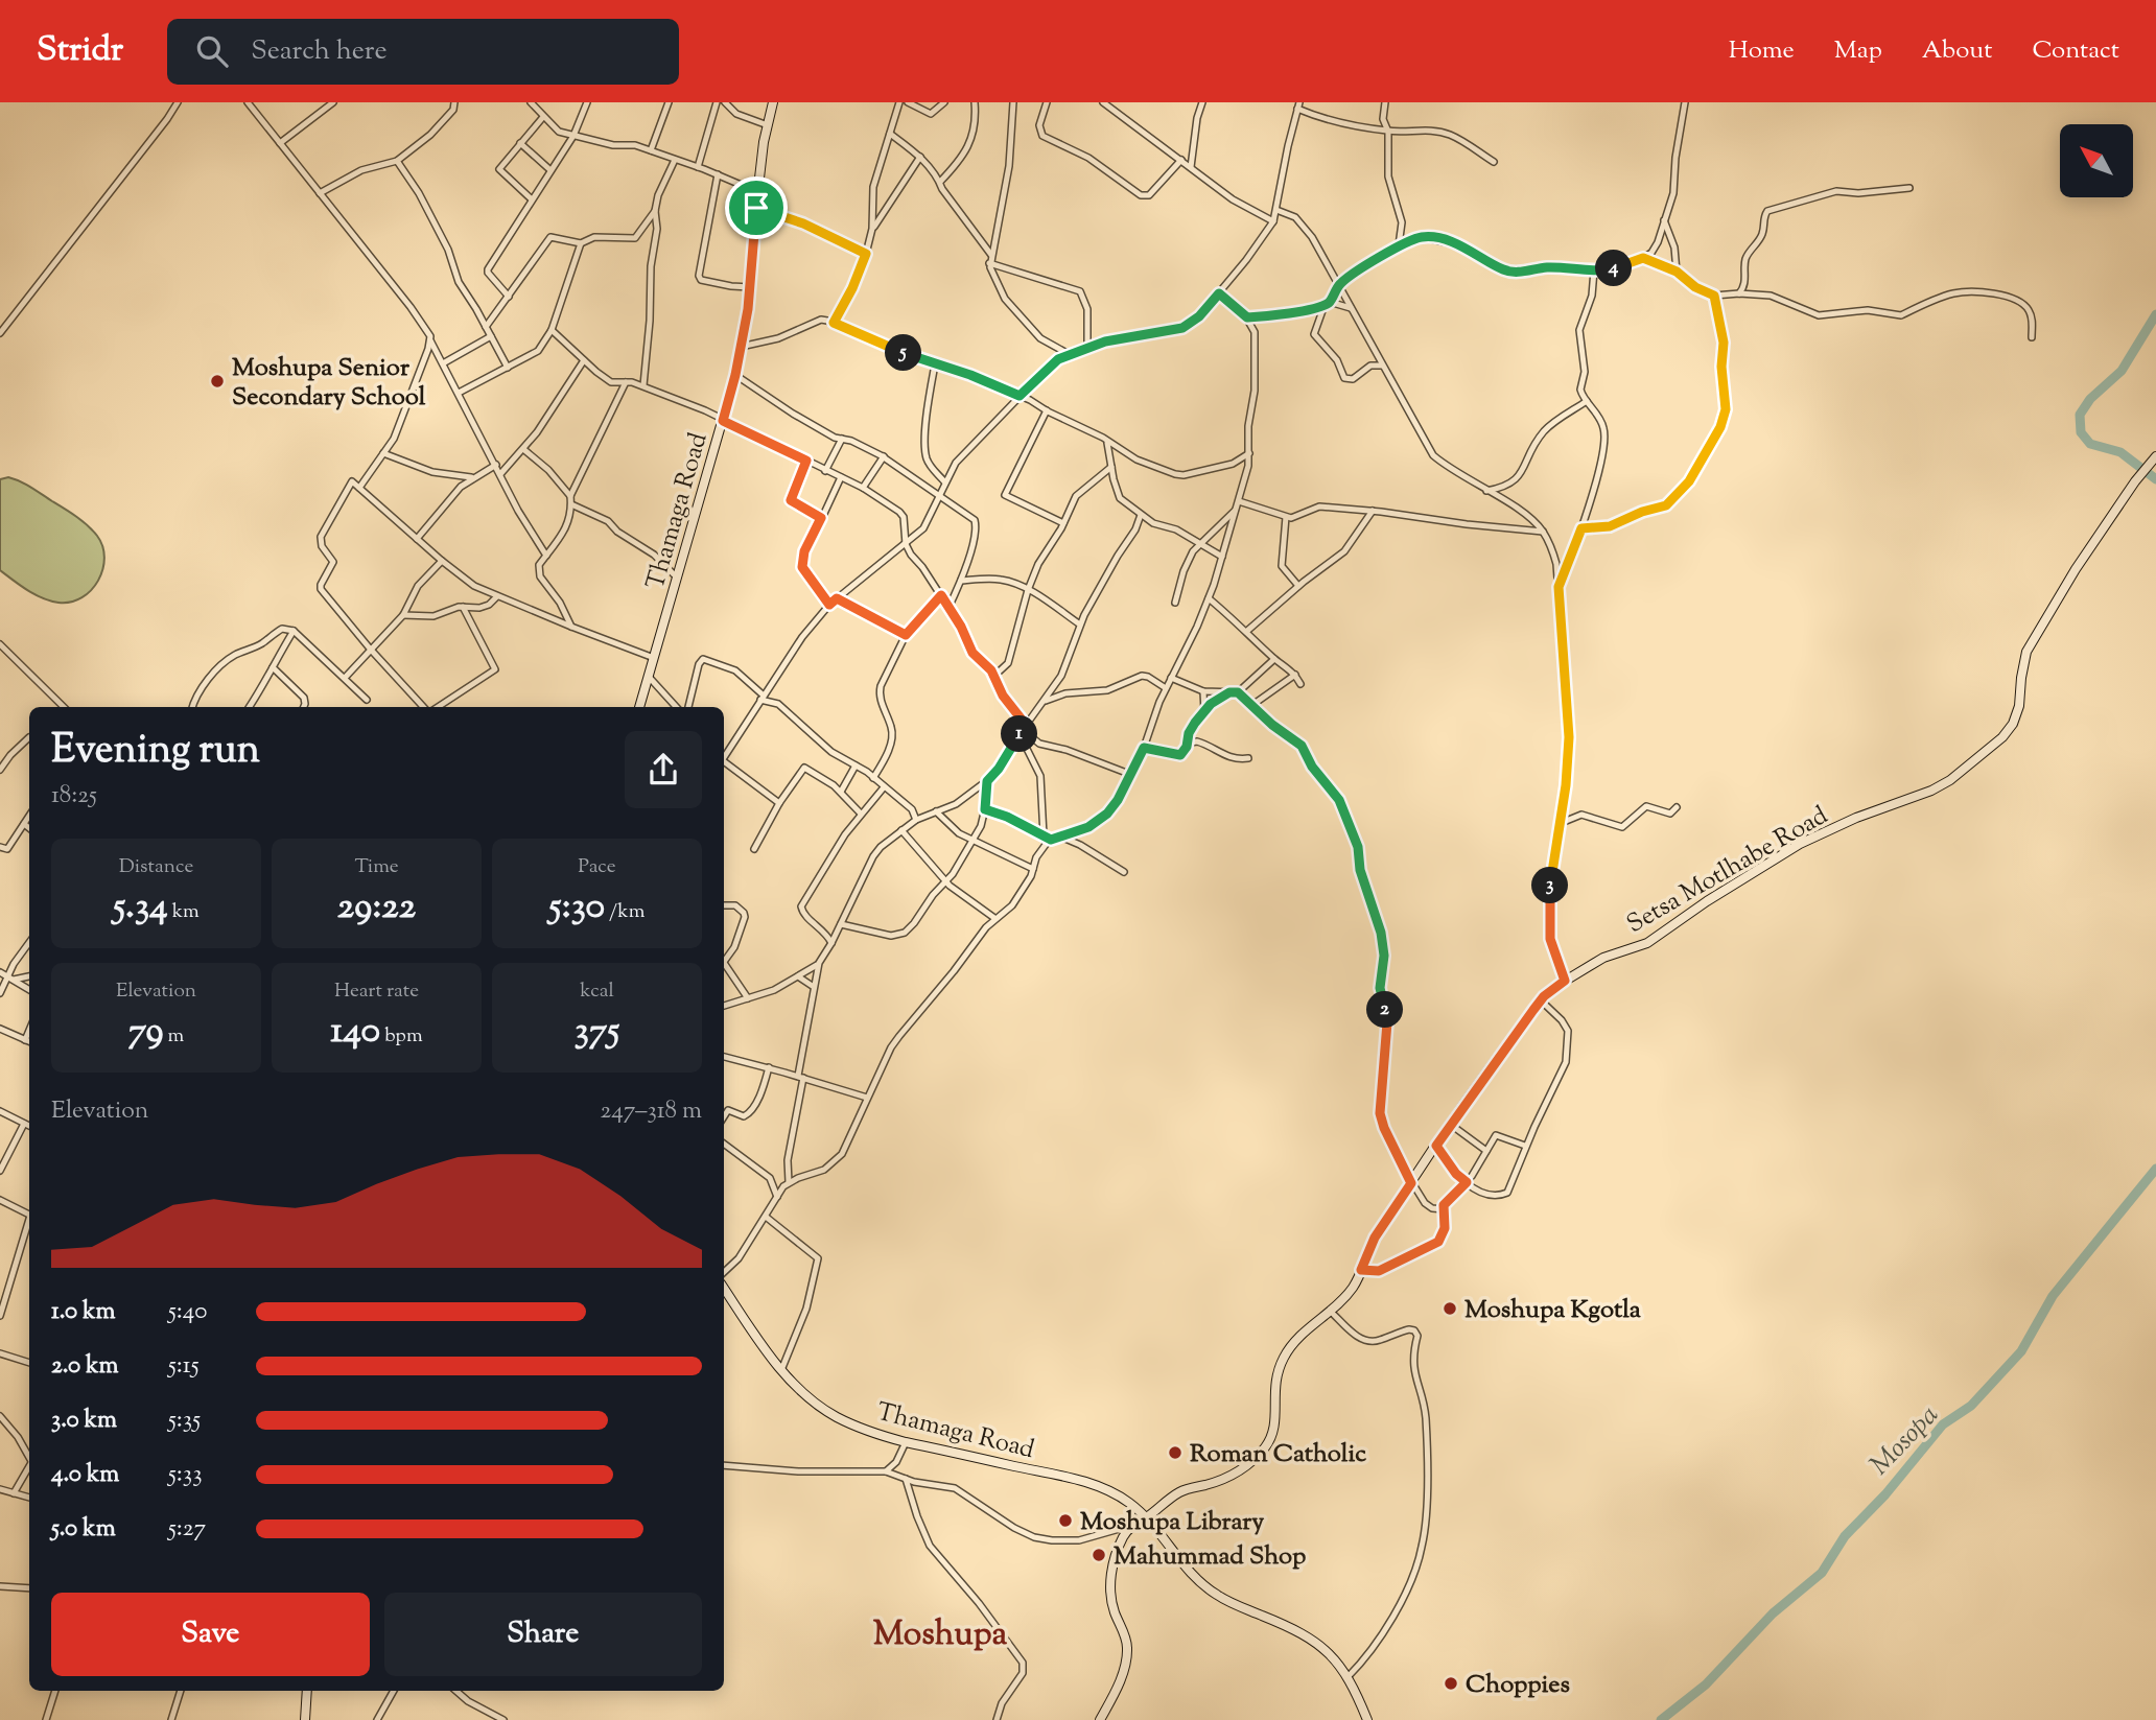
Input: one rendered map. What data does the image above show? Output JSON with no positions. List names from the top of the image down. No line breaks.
{"streets":{"street":["Thamaga Road","Setsa Motlhabe Road"]},"crossings":[["Thamaga Road","Setsa Motlhabe Road"]],"districts":["Moshupa"],"water":["Mosopa"],"places":["Moshupa Senior Secondary School","Moshupa Kgotla","Roman Catholic","Moshupa Library","Mahummad Shop","Choppies"],"north":"top left","page":{"header":"Stridr","search":"Search here","nav":["Home","Map","About","Contact"],"pins":["4","5","1","3","2"],"heading":["Evening run","18:25"],"stats":[["Distance","5.34 km"],["Time","29:22"],["Pace","5:30 /km"],["Elevation","79 m"],["Heart rate","140 bpm"],["kcal","375"]],"chart":["Elevation","247–318 m"],"list":[{"name":"1.0 km","note":"5:40"},{"name":"2.0 km","note":"5:15"},{"name":"3.0 km","note":"5:35"},{"name":"4.0 km","note":"5:33"},{"name":"5.0 km","note":"5:27"}],"buttons":["Save","Share"]}}
